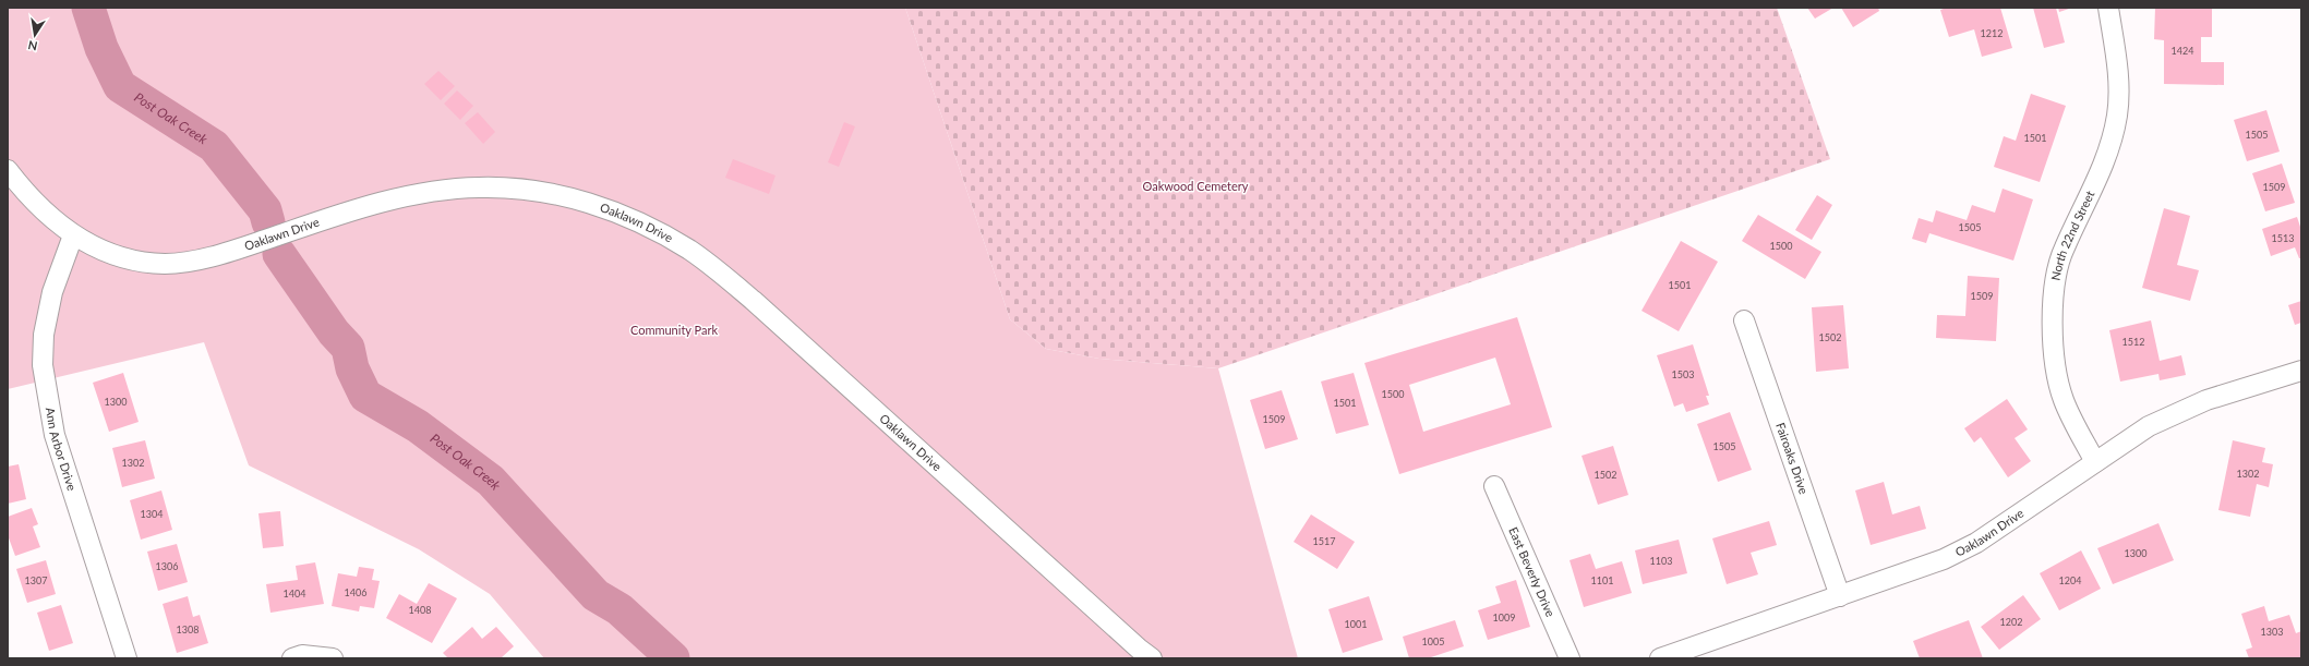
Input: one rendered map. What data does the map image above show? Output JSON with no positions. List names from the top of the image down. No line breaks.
{"streets":{"street":["Oaklawn Drive","North 22nd Street","Ann Arbor Drive","Fairoaks Drive","East Beverly Drive"]},"crossings":[["Oaklawn Drive","North 22nd Street"],["Oaklawn Drive","Ann Arbor Drive"],["Oaklawn Drive","Fairoaks Drive"]],"water":["Post Oak Creek"],"parks":["Oakwood Cemetery","Community Park"],"house_numbers":["1212","1424","1505","1501","1509","1505","1513","1500","1501","1509","1502","1512","1503","1500","1300","1501","1509","1505","1302","1302","1502","1304","1517","1300","1103","1306","1307","1101","1204","1406","1404","1408","1009","1202","1001","1308","1303","1005"],"north":"bottom"}
